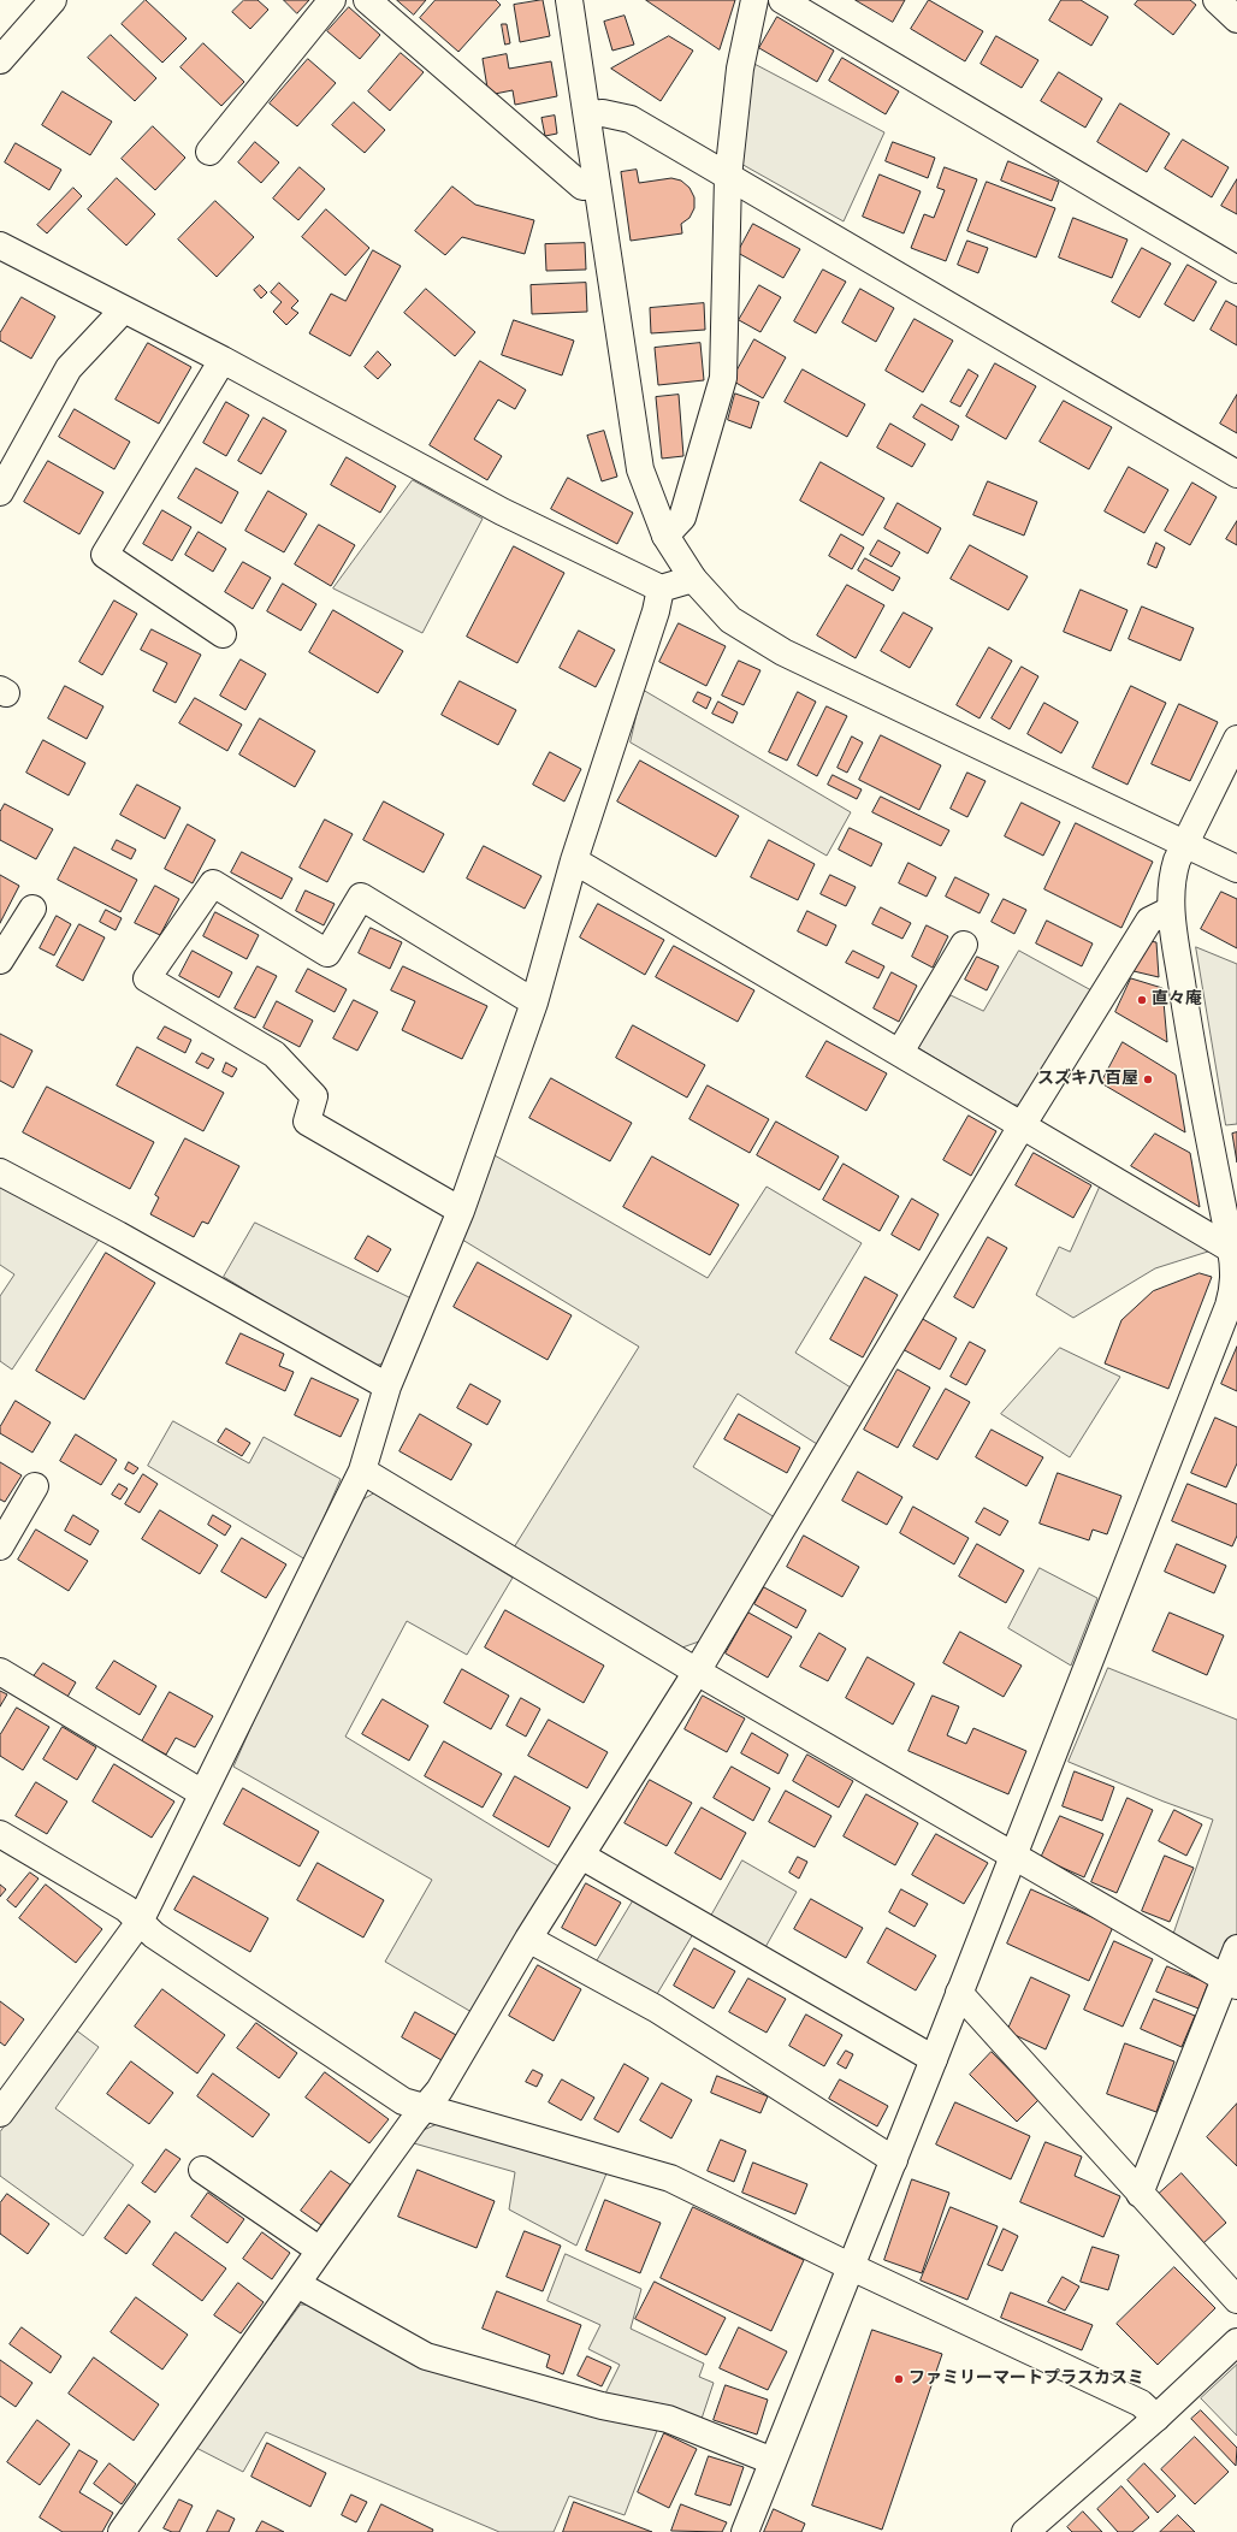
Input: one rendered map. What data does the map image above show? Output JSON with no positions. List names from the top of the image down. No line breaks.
{"places":["直々庵","スズキ八百屋","ファミリーマートプラスカスミ"]}
